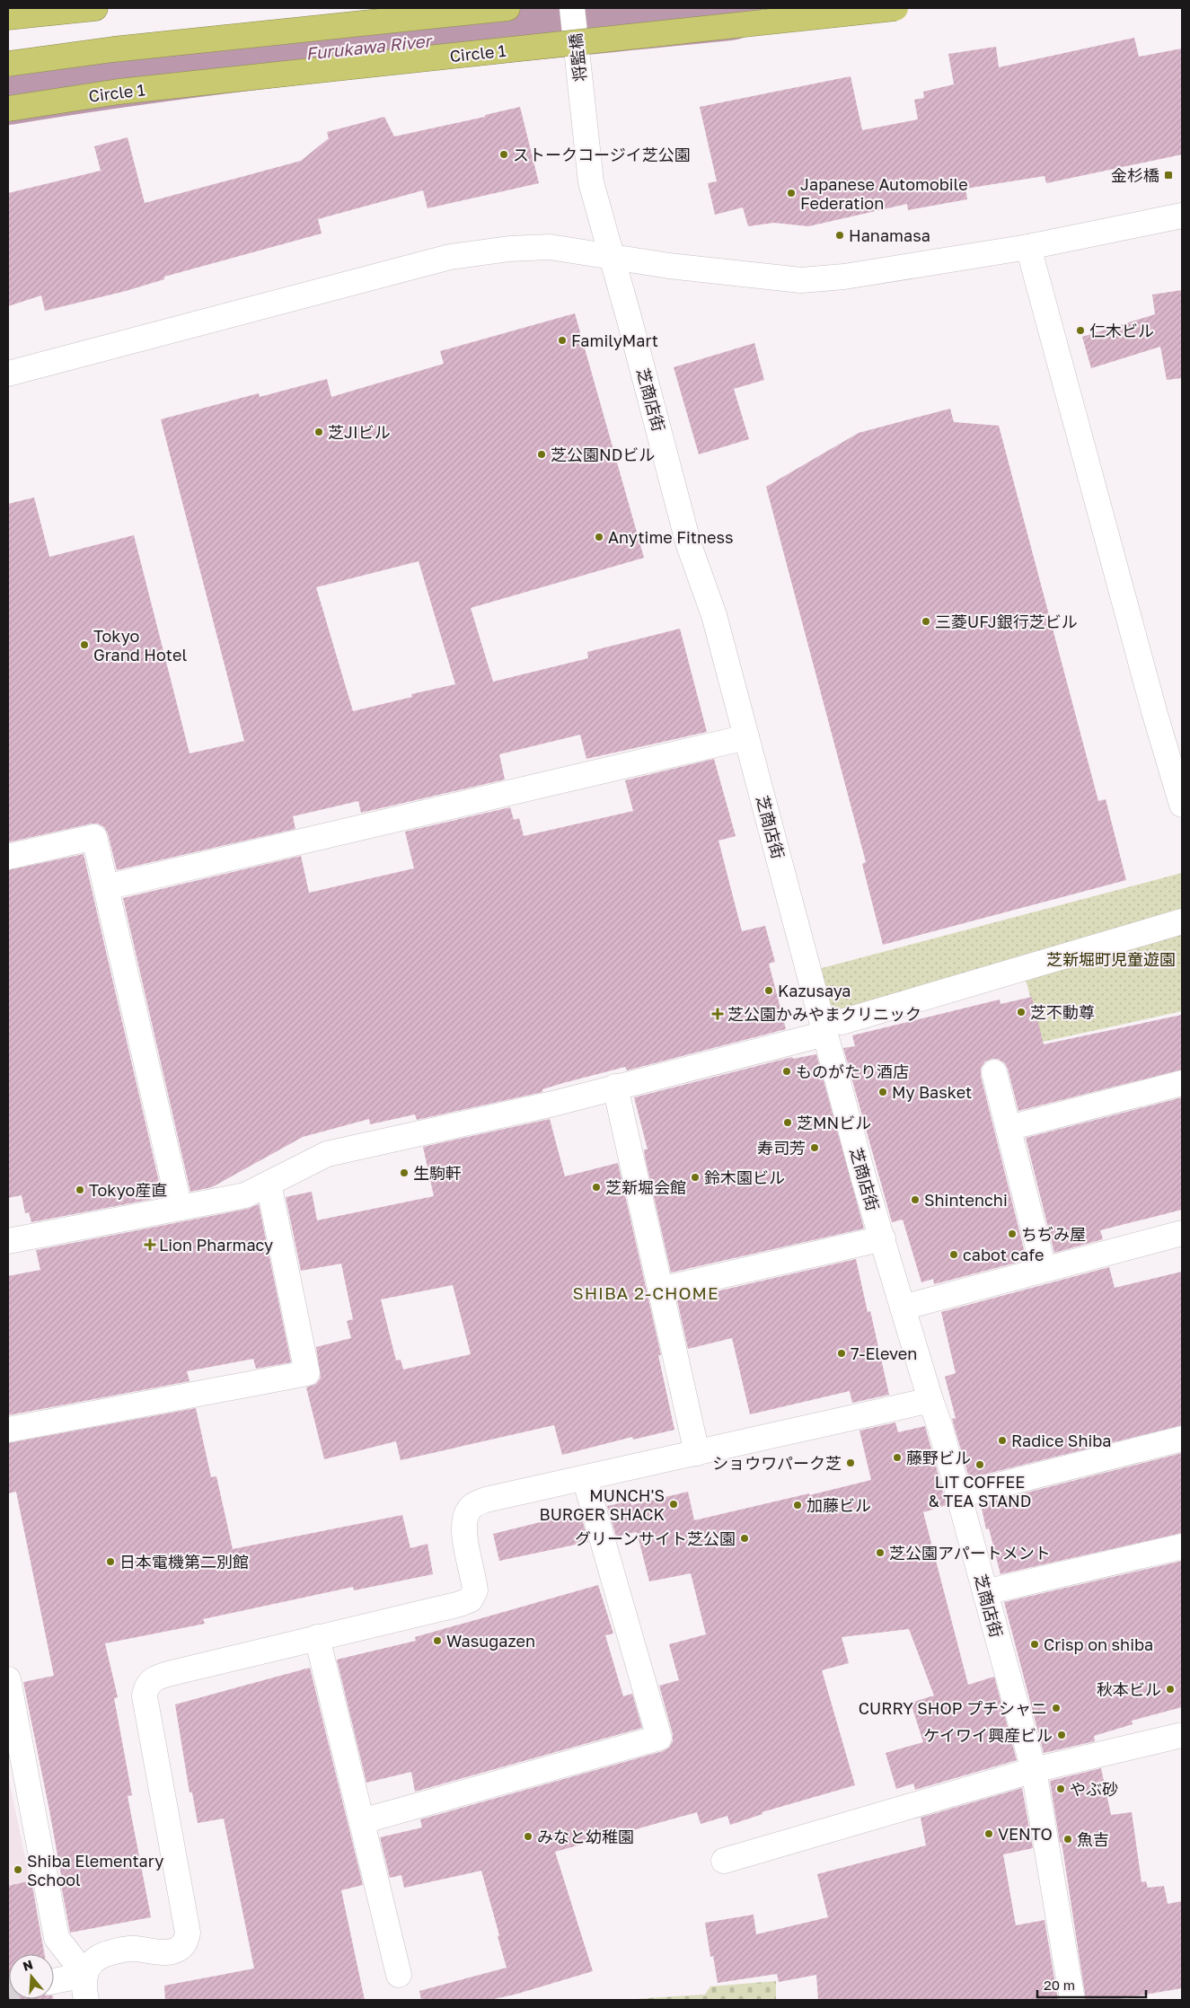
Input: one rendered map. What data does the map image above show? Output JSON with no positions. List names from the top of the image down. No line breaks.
{"streets":{"highway":["Circle 1"],"street":["将監橋","芝商店街"]},"crossings":[["将監橋","芝商店街"]],"districts":["SHIBA 2-CHOME"],"water":["Furukawa River"],"parks":["芝新堀町児童遊園"],"places":{"other":["ストークコージイ芝公園","Japanese Automobile Federation","Hanamasa","仁木ビル","FamilyMart","芝JIビル","芝公園NDビル","Anytime Fitness","三菱UFJ銀行芝ビル","Tokyo Grand Hotel","Kazusaya","芝不動尊","ものがたり酒店","My Basket","芝MNビル","寿司芳","生駒軒","鈴木園ビル","芝新堀会館","Tokyo産直","Shintenchi","ちぢみ屋","cabot cafe","7-Eleven","Radice Shiba","藤野ビル","ショウワパーク芝","LIT COFFEE & TEA STAND","MUNCH'S BURGER SHACK","加藤ビル","グリーンサイト芝公園","芝公園アパートメント","日本電機第二別館","Wasugazen","Crisp on shiba","秋本ビル","CURRY SHOP プチシャニ","ケイワイ興産ビル","やぶ砂","VENTO","みなと幼稚園","魚吉","Shiba Elementary School"],"transit":["金杉橋"],"health":["芝公園かみやまクリニック","Lion Pharmacy"]},"scale_bar":"20 m","north":"top"}
